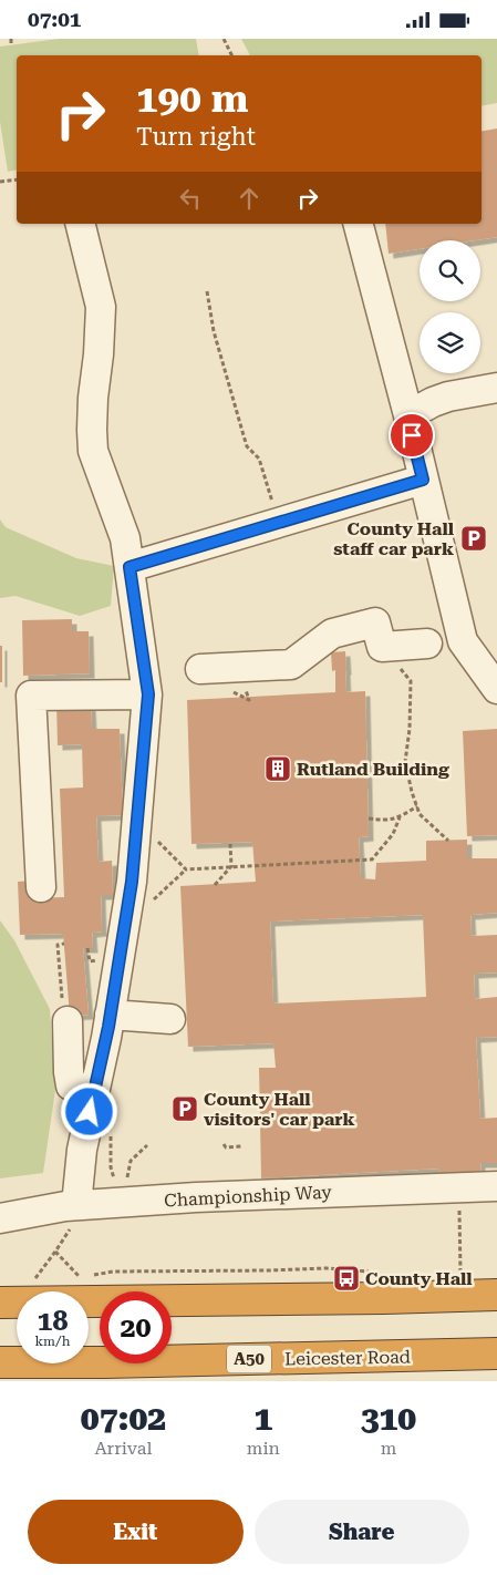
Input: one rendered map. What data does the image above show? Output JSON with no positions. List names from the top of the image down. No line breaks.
{"streets":{"highway":["Leicester Road","A50"],"street":["Championship Way"]},"places":{"parking":["County Hall staff car park","County Hall visitors' car park"],"building":["Rutland Building"],"bus stop":["County Hall"]},"page":{"status":"07:01","turn":["190 m","Turn right"],"speed":"18 km/h","limit":"20","eta":["07:02","Arrival","1","min","310","m"],"buttons":["Exit","Share"]}}
